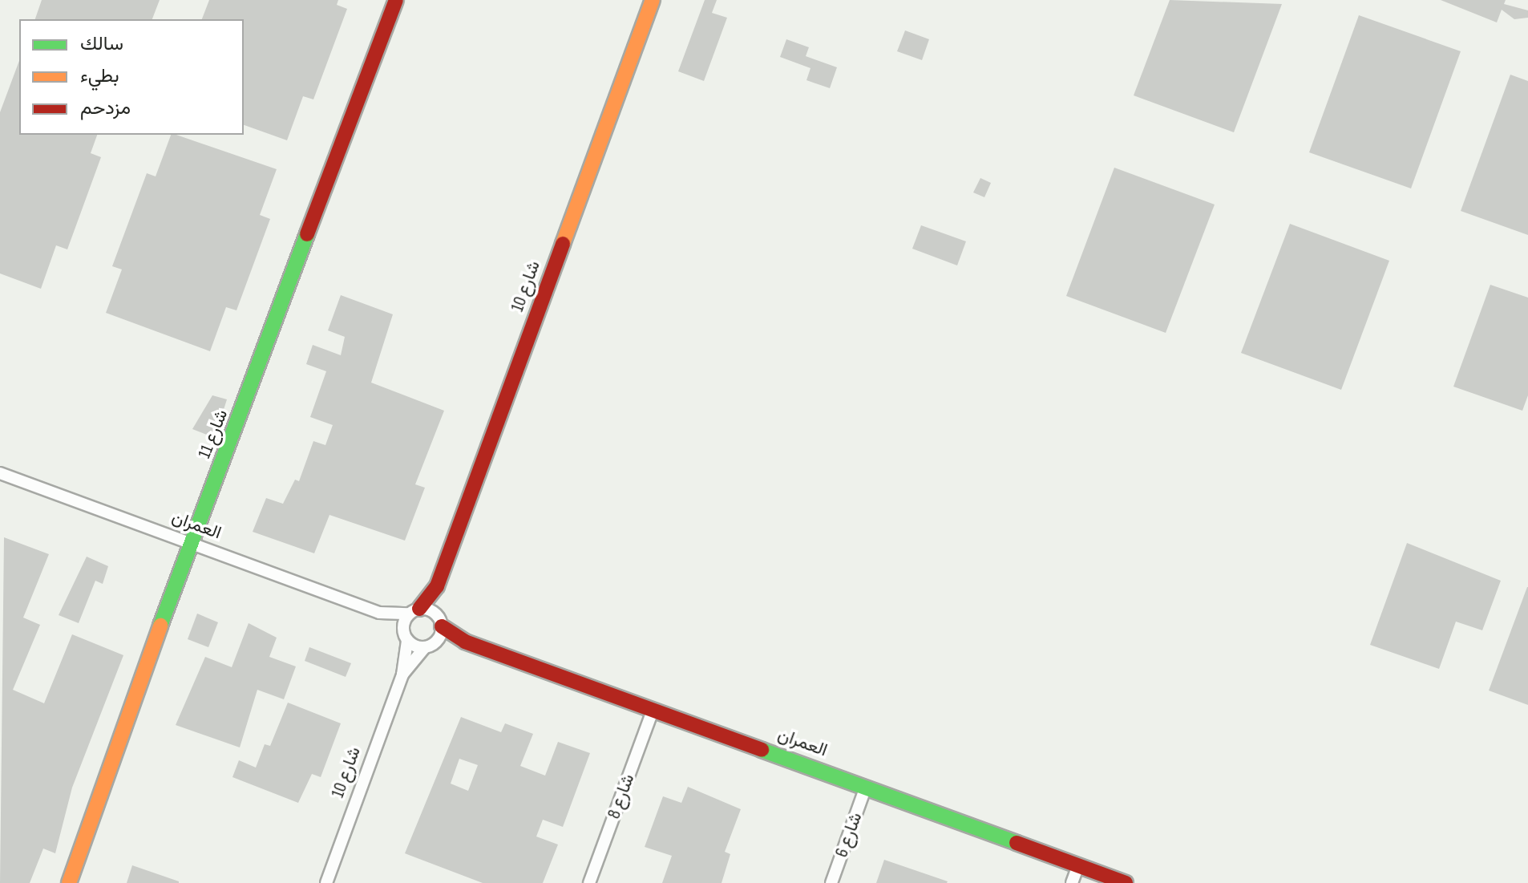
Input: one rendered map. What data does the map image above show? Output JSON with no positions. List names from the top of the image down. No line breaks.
{"streets":{"street":["شارع 10","شارع 11","العمران","شارع 8","شارع 6"]},"crossings":[["شارع 10","العمران"],["شارع 11","العمران"],["العمران","شارع 8"],["العمران","شارع 6"]],"legend":["سالك","بطيء","مزدحم"]}
